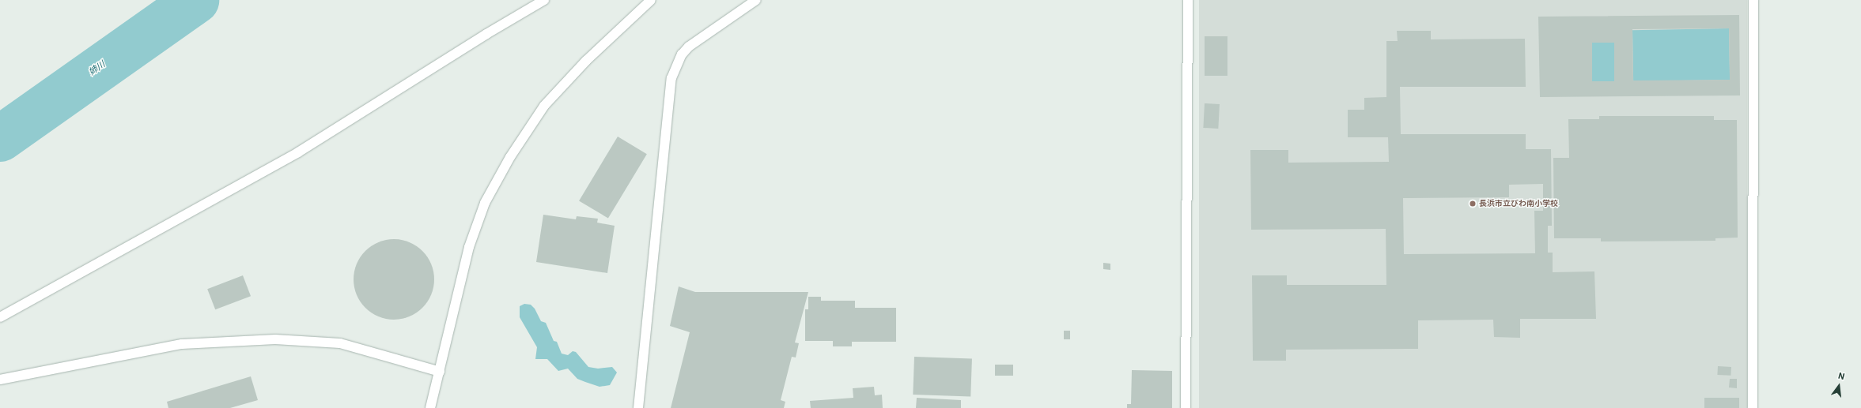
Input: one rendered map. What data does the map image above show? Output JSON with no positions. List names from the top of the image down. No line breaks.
{"water":["姉川"],"places":["長浜市立びわ南小学校"],"north":"top"}
